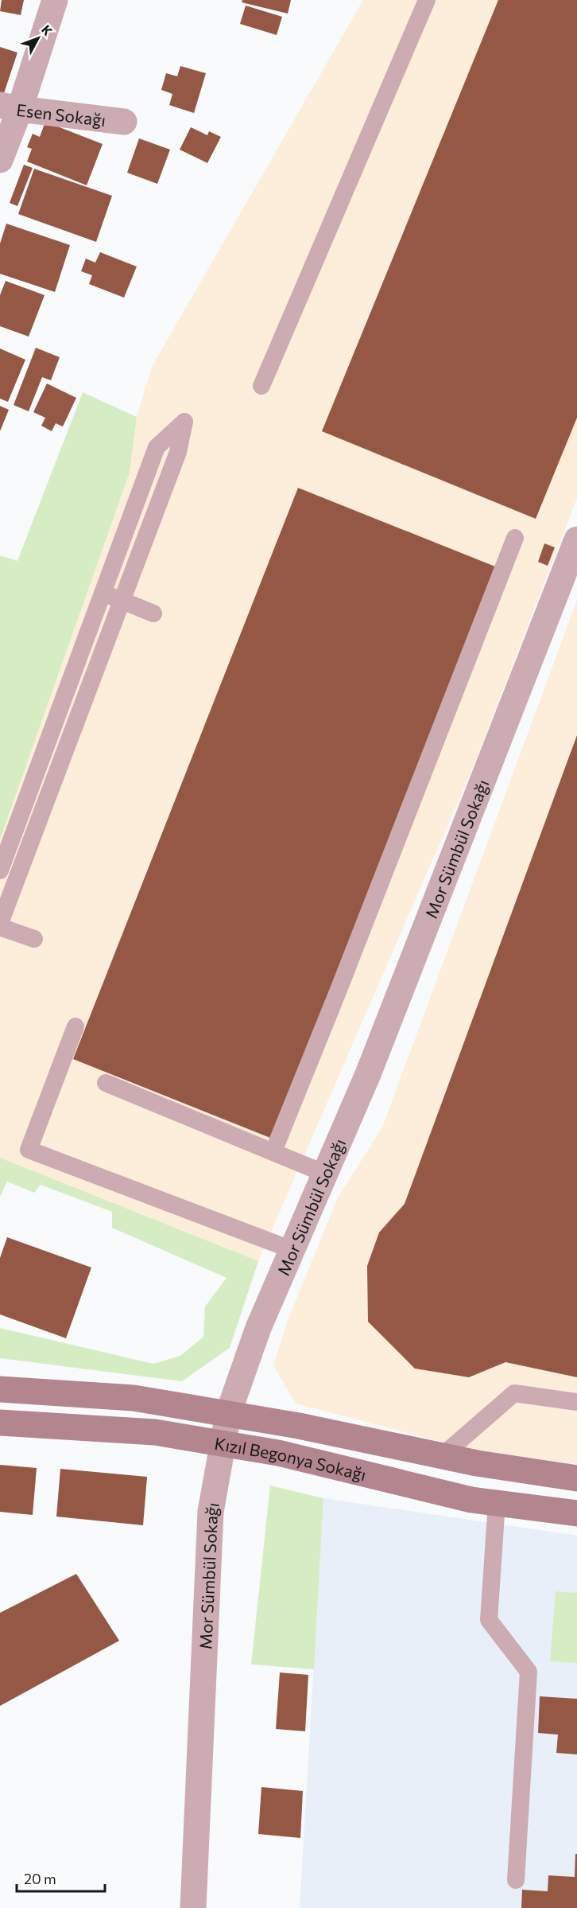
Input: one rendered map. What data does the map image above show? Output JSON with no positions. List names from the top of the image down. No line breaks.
{"streets":{"street":["Esen Sokağı","Mor Sümbül Sokağı","Kızıl Begonya Sokağı"]},"crossings":[["Mor Sümbül Sokağı","Kızıl Begonya Sokağı"]],"scale_bar":"20 m","north":"top right"}
